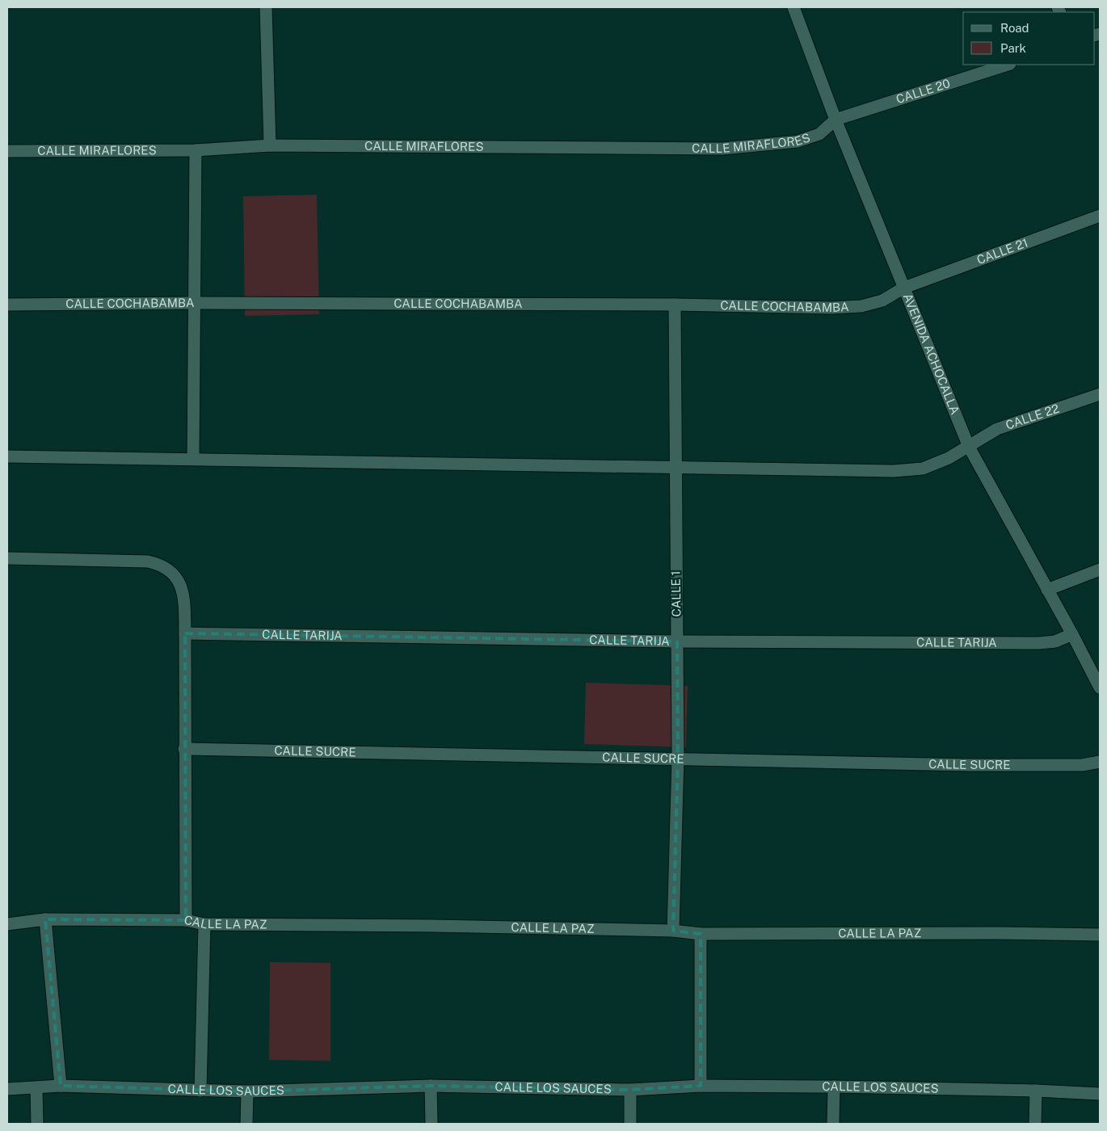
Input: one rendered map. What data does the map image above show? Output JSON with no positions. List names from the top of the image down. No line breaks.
{"streets":{"street":["CALLE 20","CALLE MIRAFLORES","CALLE 21","CALLE COCHABAMBA","AVENIDA ACHOCALLA","CALLE 22","CALLE 1","CALLE TARIJA","CALLE SUCRE","CALLE LA PAZ","CALLE LOS SAUCES"]},"crossings":[["CALLE 20","CALLE MIRAFLORES"],["CALLE 20","AVENIDA ACHOCALLA"],["CALLE MIRAFLORES","AVENIDA ACHOCALLA"],["CALLE 21","CALLE COCHABAMBA"],["CALLE 21","AVENIDA ACHOCALLA"],["CALLE COCHABAMBA","AVENIDA ACHOCALLA"],["CALLE COCHABAMBA","CALLE 1"],["AVENIDA ACHOCALLA","CALLE 22"],["AVENIDA ACHOCALLA","CALLE TARIJA"],["CALLE 22","CALLE 1"],["CALLE 1","CALLE TARIJA"],["CALLE 1","CALLE SUCRE"],["CALLE 1","CALLE LA PAZ"]],"legend":["Road","Park"]}
